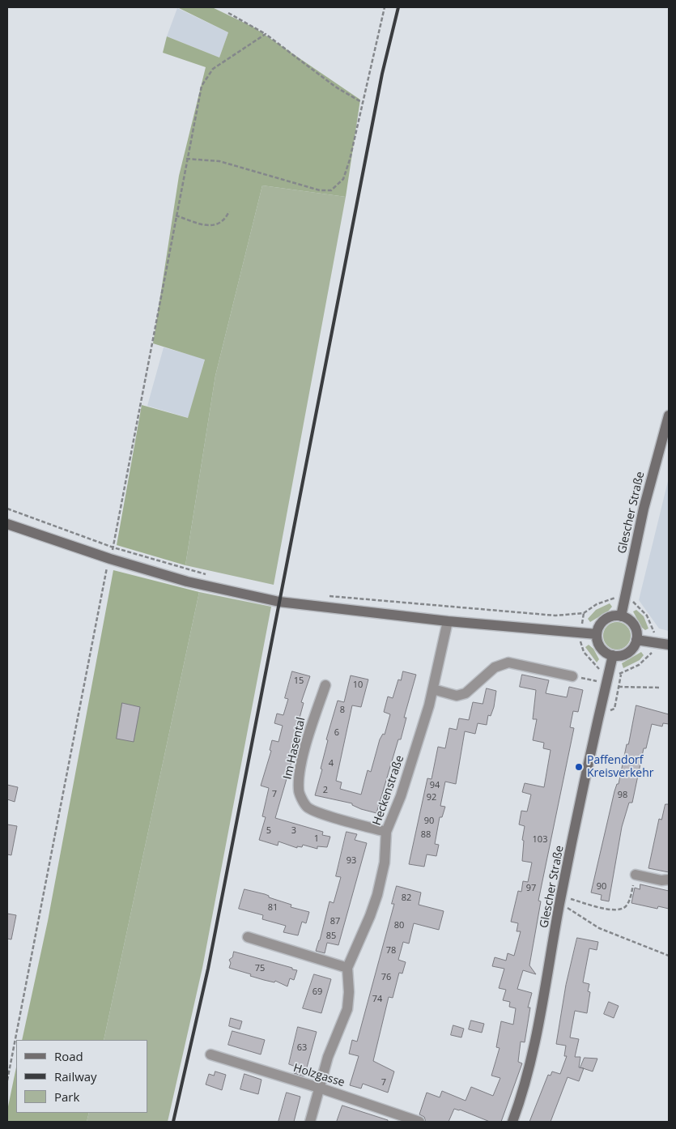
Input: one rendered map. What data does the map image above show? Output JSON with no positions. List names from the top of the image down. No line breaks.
{"streets":{"main road":["Glescher Straße"],"street":["Im Hasental","Heckenstraße","Holzgasse"]},"crossings":[["Im Hasental","Heckenstraße"],["Heckenstraße","Holzgasse"]],"places":["Paffendorf Kreisverkehr"],"house_numbers":["15","10","8","6","4","94","2","7","98","92","90","5","3","88","1","103","93","90","97","82","81","87","80","85","78","75","76","69","74","63","7"],"legend":["Road","Railway","Park"]}
